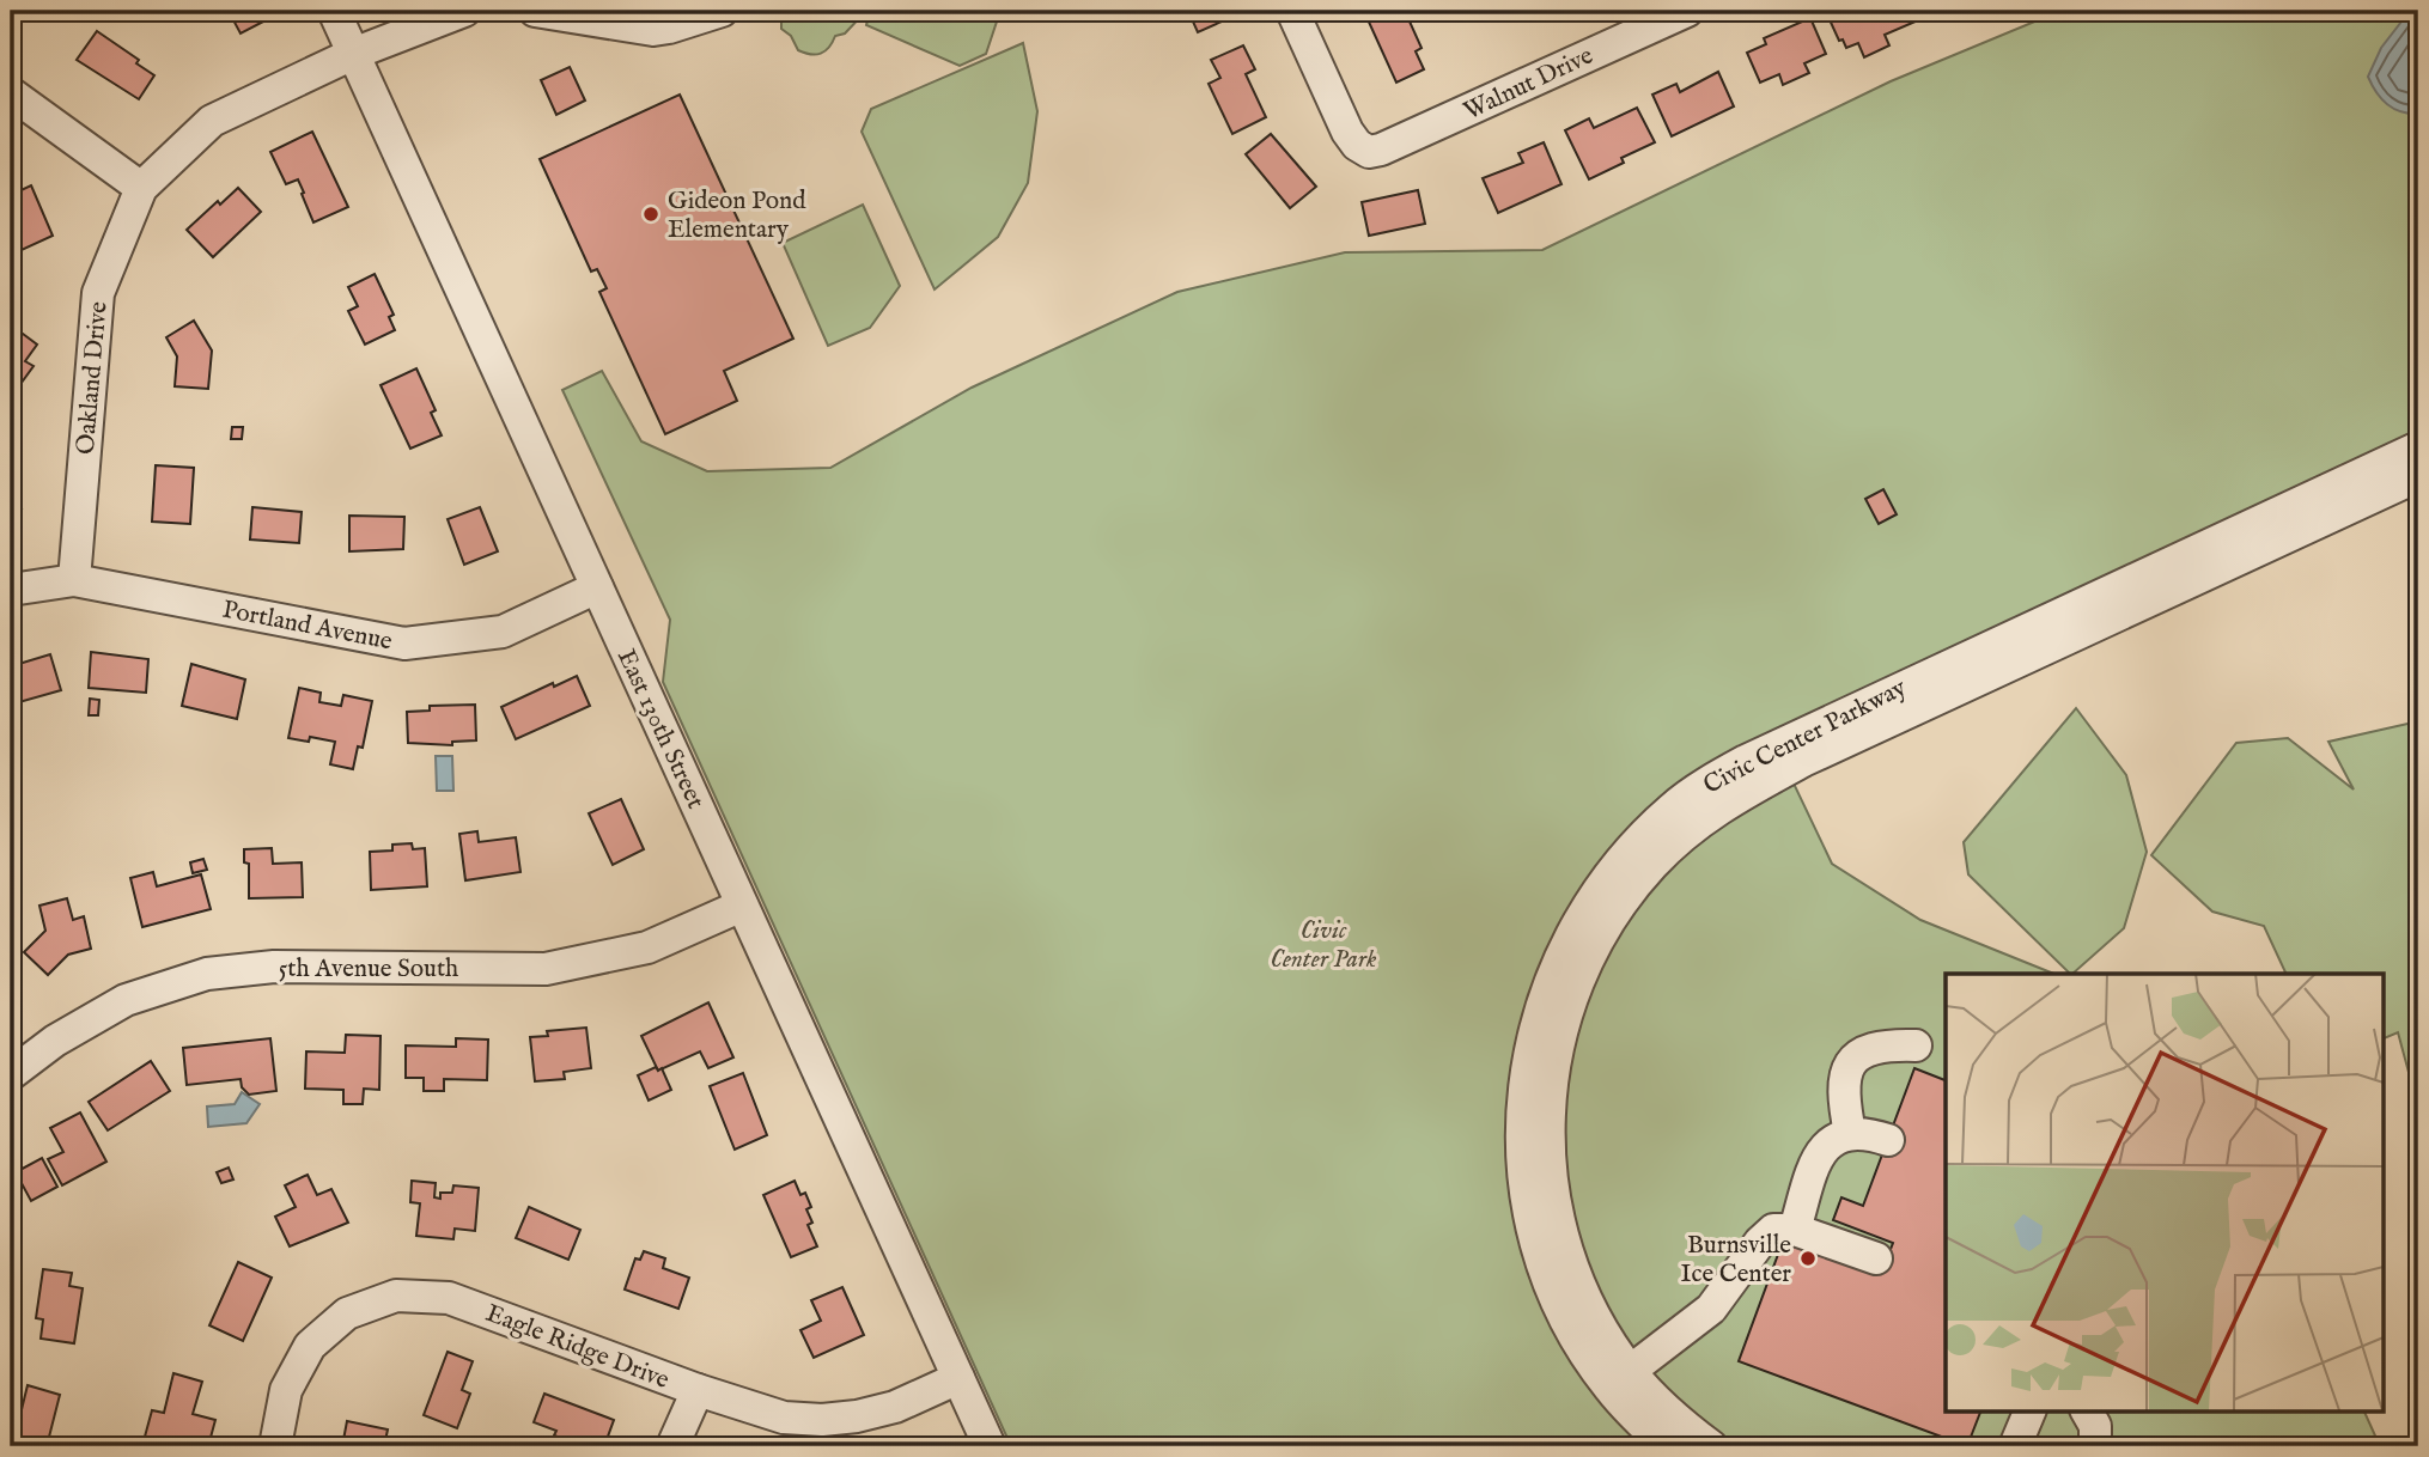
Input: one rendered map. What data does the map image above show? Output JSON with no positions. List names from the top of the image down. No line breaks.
{"streets":{"street":["Walnut Drive","Oakland Drive","Portland Avenue","East 130th Street","Civic Center Parkway","5th Avenue South","Eagle Ridge Drive"]},"crossings":[["Oakland Drive","Portland Avenue"],["Oakland Drive","East 130th Street"],["Portland Avenue","East 130th Street"],["East 130th Street","5th Avenue South"],["East 130th Street","Eagle Ridge Drive"]],"parks":["Civic Center Park"],"places":["Gideon Pond Elementary","Burnsville Ice Center"]}
